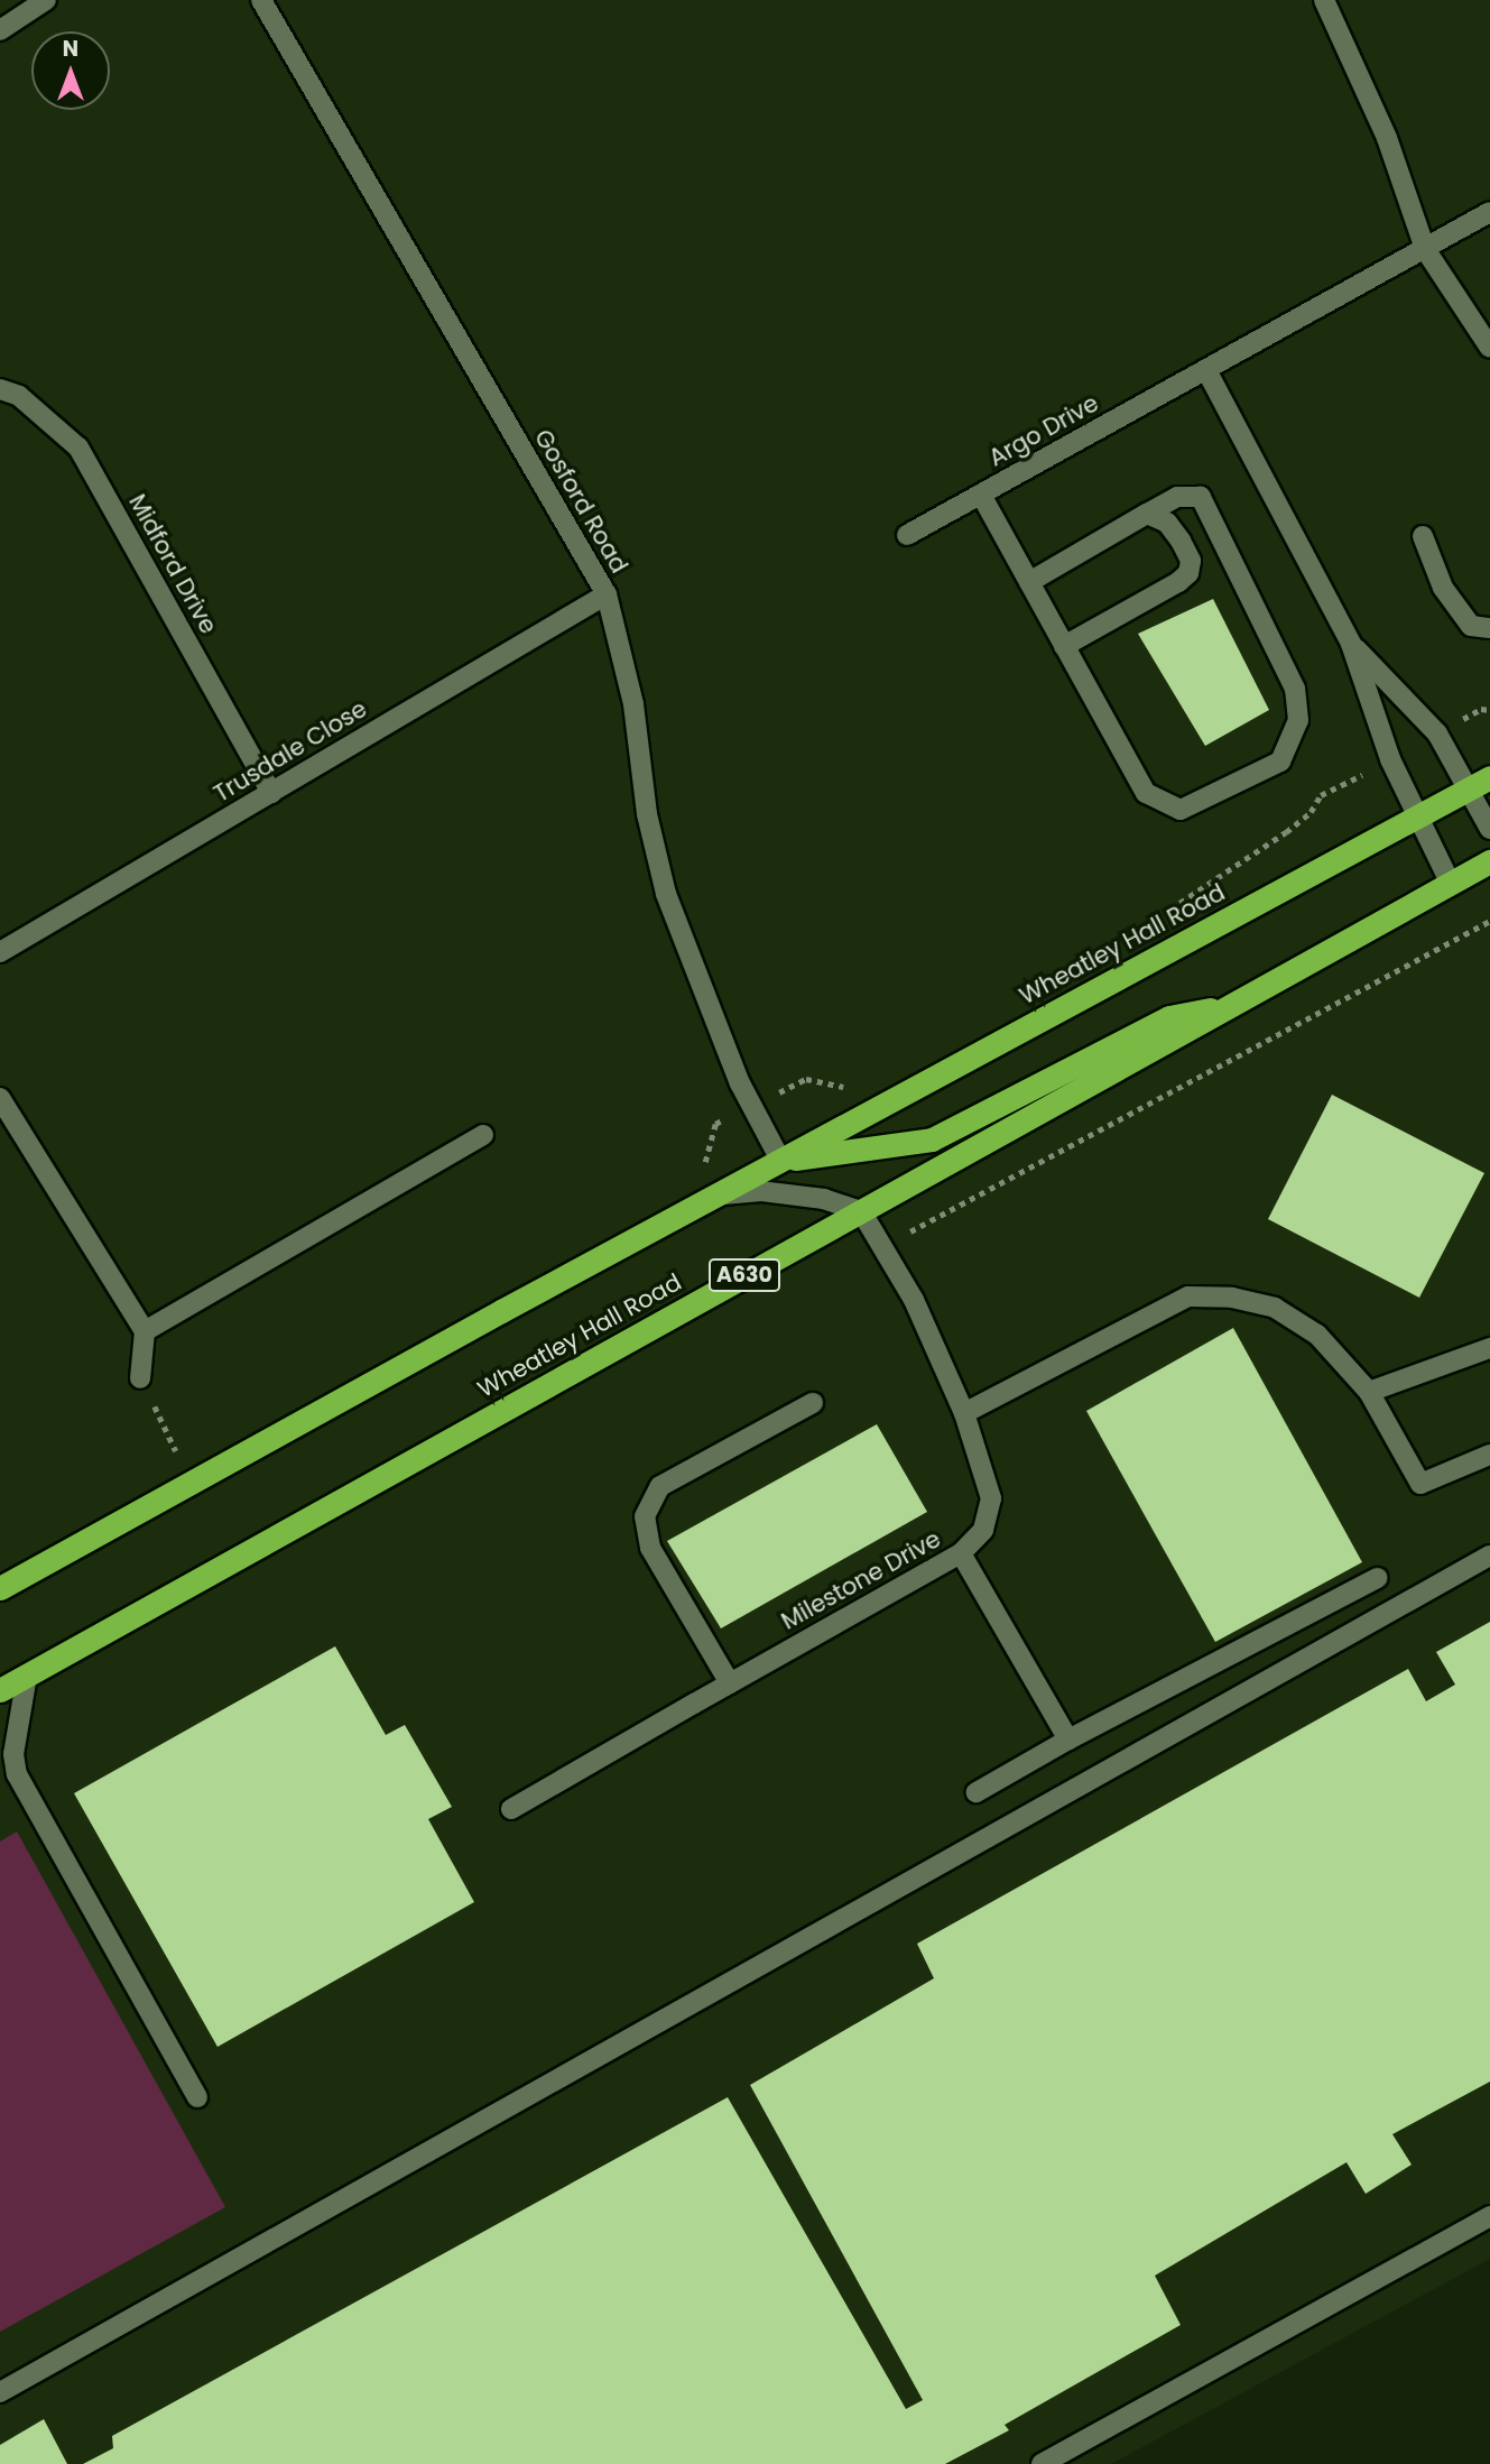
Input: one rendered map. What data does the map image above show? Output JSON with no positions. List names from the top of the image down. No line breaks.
{"streets":{"highway":["Wheatley Hall Road","A630"],"street":["Argo Drive","Gosford Road","Midford Drive","Trusdale Close","Milestone Drive"]},"crossings":[["Gosford Road","Trusdale Close"],["Gosford Road","Wheatley Hall Road"],["Midford Drive","Trusdale Close"],["Wheatley Hall Road","Milestone Drive"]],"north":"top"}
